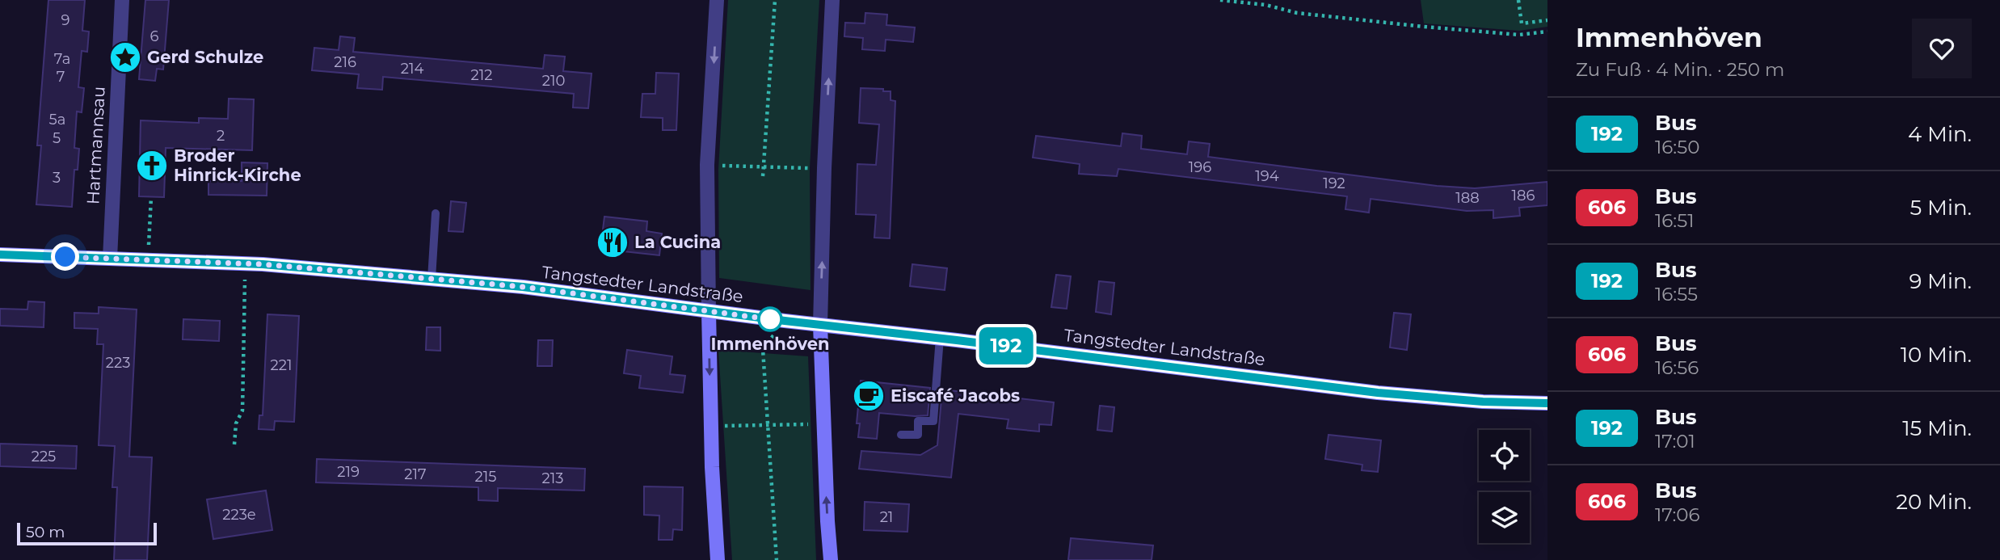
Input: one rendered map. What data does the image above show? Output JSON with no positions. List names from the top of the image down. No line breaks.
{"streets":{"street":["Hartmannsau","Tangstedter Landstraße"]},"crossings":[["Hartmannsau","Tangstedter Landstraße"]],"places":{"place":["Gerd Schulze"],"church":["Broder Hinrick-Kirche"],"restaurant":["La Cucina"],"other":["Immenhöven"],"cafe":["Eiscafé Jacobs"]},"lines":["bus line 192"],"house_numbers":["9","6","7a","216","214","212","7","210","5a","2","5","196","194","3","192","186","188","223","221","225","219","217","215","213","223e","21"],"scale_bar":"50 m","page":{"on_map":"192","heading":["Immenhöven","Zu Fuß · 4 Min. · 250 m"],"list":[{"mark":"192","name":"Bus","note":"16:50","value":"4 Min."},{"mark":"606","name":"Bus","note":"16:51","value":"5 Min."},{"mark":"192","name":"Bus","note":"16:55","value":"9 Min."},{"mark":"606","name":"Bus","note":"16:56","value":"10 Min."},{"mark":"192","name":"Bus","note":"17:01","value":"15 Min."},{"mark":"606","name":"Bus","note":"17:06","value":"20 Min."}],"scale":"50 m"}}
